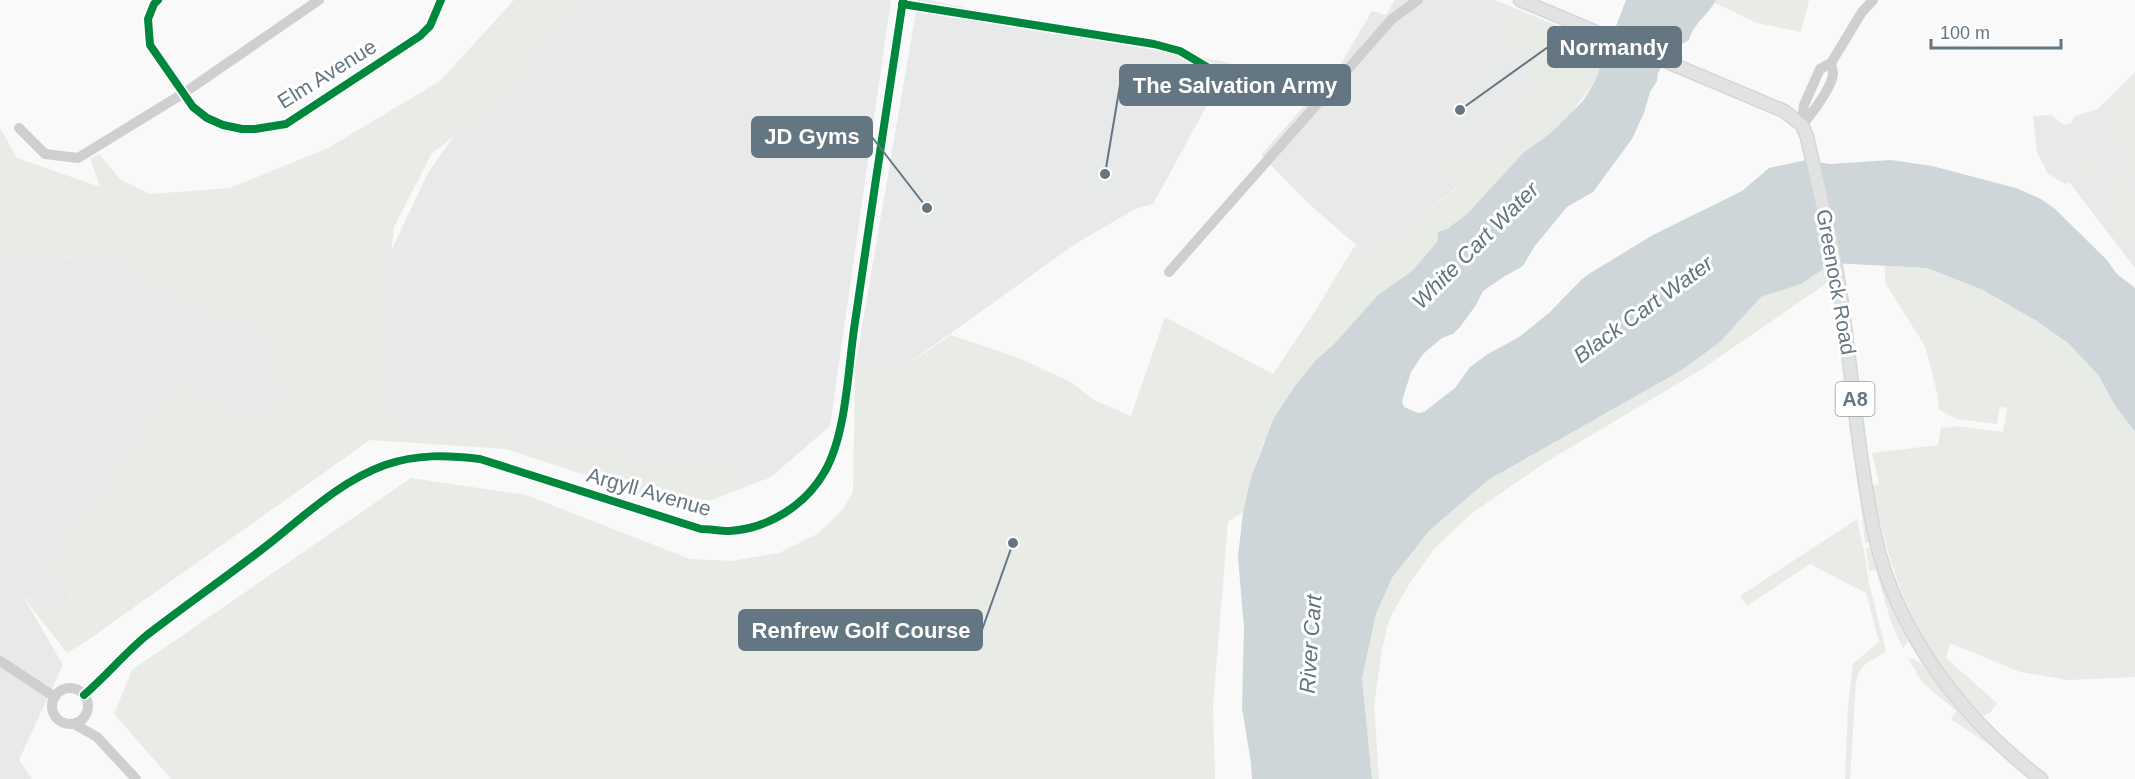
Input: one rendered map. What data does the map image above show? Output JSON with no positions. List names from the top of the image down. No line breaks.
{"streets":{"main road":["Greenock Road","A8"],"street":["Elm Avenue","Argyll Avenue"]},"water":["White Cart Water","Black Cart Water","River Cart"],"places":["Normandy","The Salvation Army","JD Gyms","Renfrew Golf Course"],"scale_bar":"100 m"}
